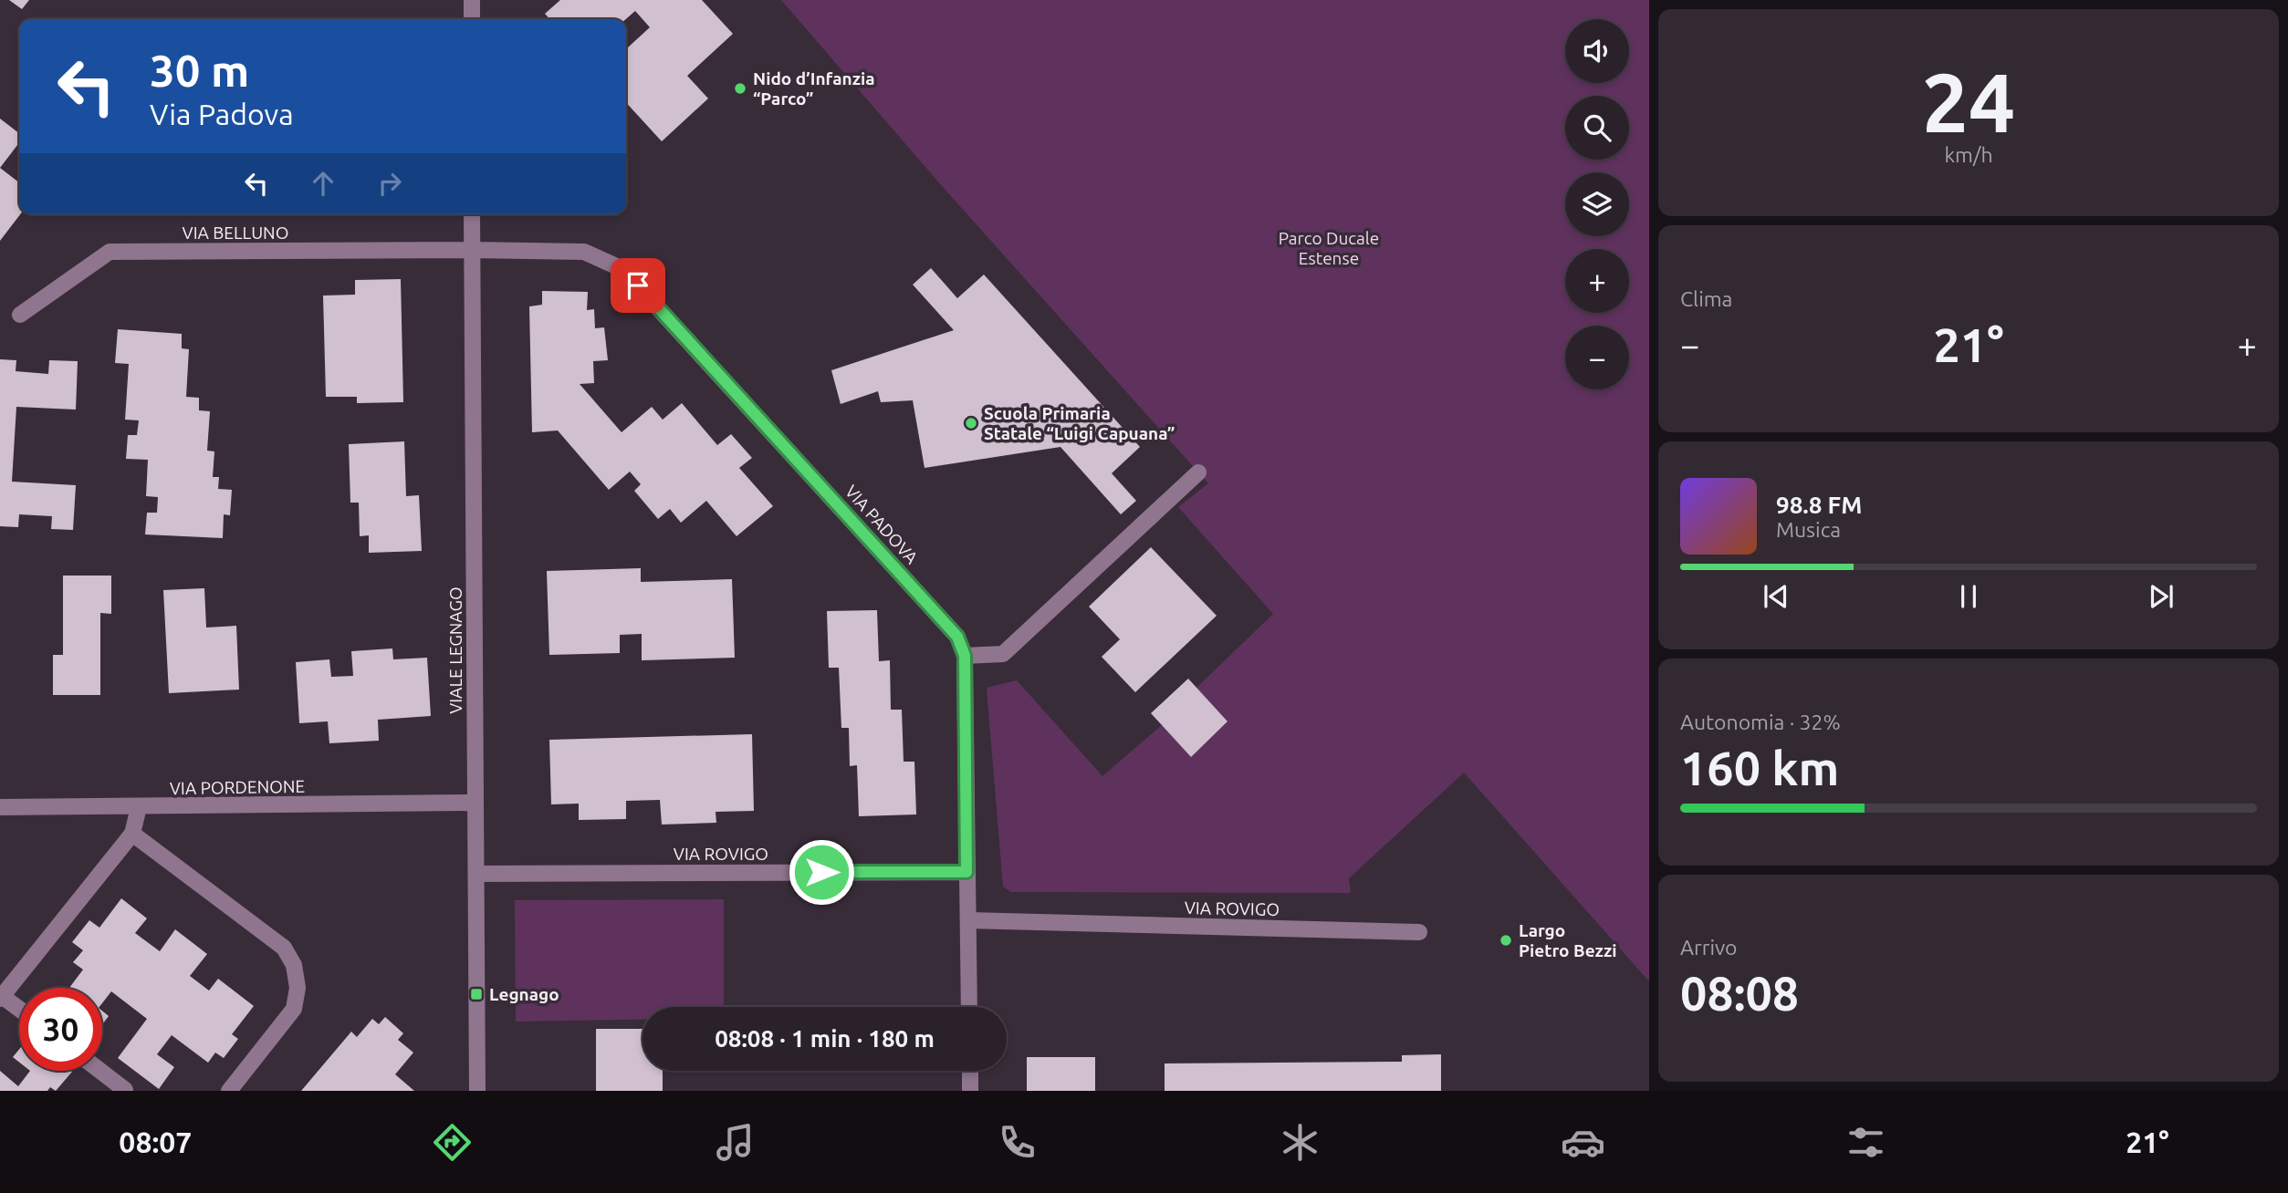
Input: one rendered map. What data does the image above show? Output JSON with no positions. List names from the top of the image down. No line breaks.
{"streets":{"street":["VIA BELLUNO","VIA PADOVA","VIALE LEGNAGO","VIA PORDENONE","VIA ROVIGO"]},"crossings":[["VIA BELLUNO","VIA PADOVA"],["VIA BELLUNO","VIALE LEGNAGO"],["VIA PADOVA","VIALE LEGNAGO"],["VIA PADOVA","VIA ROVIGO"],["VIALE LEGNAGO","VIA PORDENONE"],["VIALE LEGNAGO","VIA ROVIGO"]],"parks":["Parco Ducale Estense"],"places":{"other":["Nido d’Infanzia “Parco”","Scuola Primaria Statale “Luigi Capuana”","Largo Pietro Bezzi"],"transit":["Legnago"]},"page":{"tile":[["24","km/h"],"Clima",["Autonomia · 32%","160 km"],["Arrivo","08:08"]],"map_buttons":["+","−"],"turn":["30 m","Via Padova"],"heat":["−","21°","+"],"song":["98.8 FM","Musica"],"limit":"30","trip":"08:08 · 1 min · 180 m","tabs":["08:07","21°"]}}
